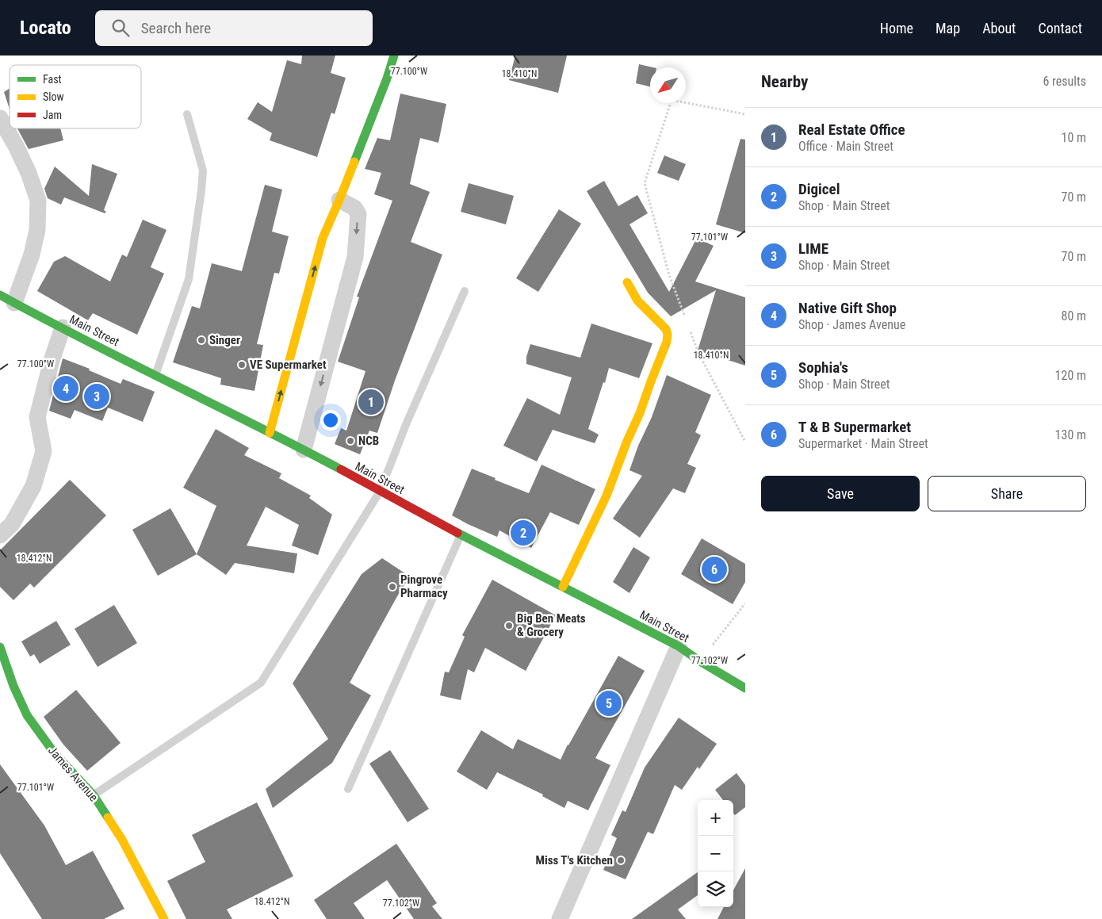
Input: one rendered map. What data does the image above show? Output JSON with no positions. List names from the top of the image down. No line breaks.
{"streets":{"street":["Main Street","James Avenue"]},"places":["Singer","VE Supermarket","NCB","Pingrove Pharmacy","Big Ben Meats & Grocery","Miss T's Kitchen"],"legend":["Fast","Slow","Jam"],"north":"bottom left","page":{"header":"Locato","search":"Search here","nav":["Home","Map","About","Contact"],"heading":["Nearby","6 results"],"list":[{"mark":"1","name":"Real Estate Office","note":"Office · Main Street","value":"10 m"},{"mark":"2","name":"Digicel","note":"Shop · Main Street","value":"70 m"},{"mark":"3","name":"LIME","note":"Shop · Main Street","value":"70 m"},{"mark":"4","name":"Native Gift Shop","note":"Shop · James Avenue","value":"80 m"},{"mark":"5","name":"Sophia's","note":"Shop · Main Street","value":"120 m"},{"mark":"6","name":"T & B Supermarket","note":"Supermarket · Main Street","value":"130 m"}],"pins":["4","3","1","2","6","5"],"buttons":["Save","Share"],"map_buttons":["+","−"]},"coordinates":["77.100°W","18.410°N","77.101°W","18.412°N","77.102°W"]}
